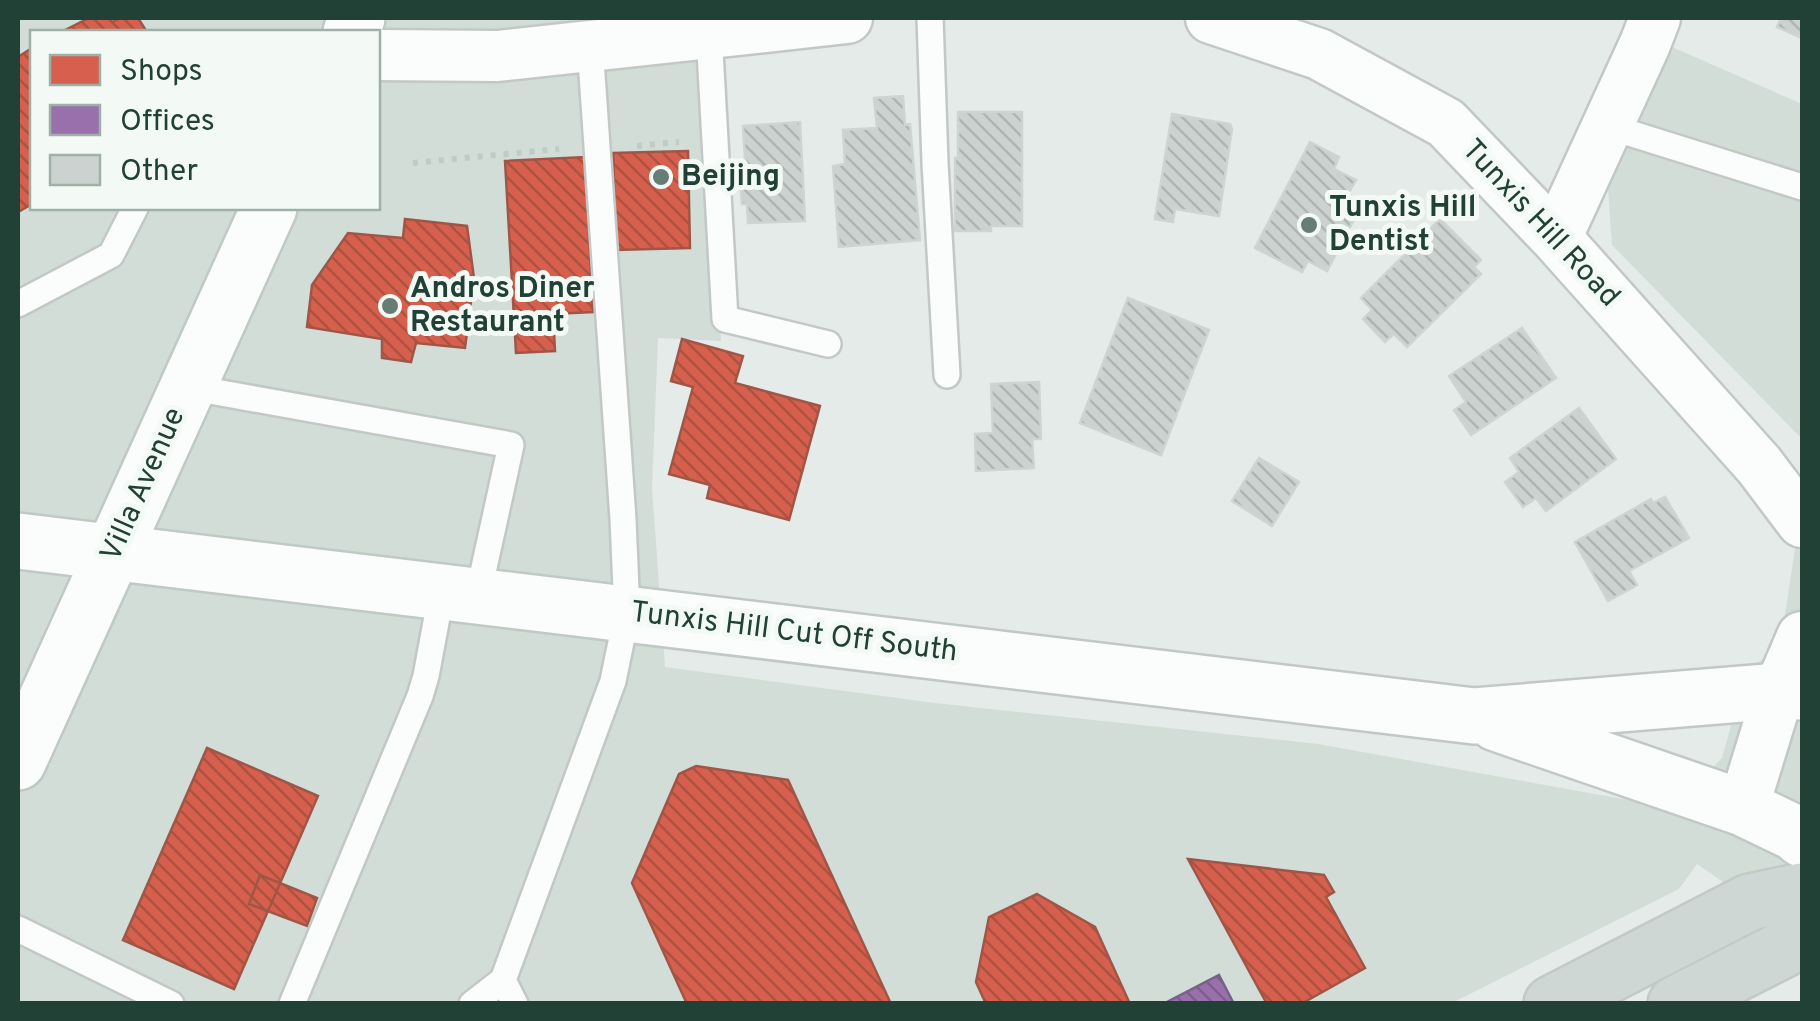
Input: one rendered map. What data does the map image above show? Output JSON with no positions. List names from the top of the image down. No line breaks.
{"streets":{"main road":["Villa Avenue","Tunxis Hill Cut Off South"],"street":["Tunxis Hill Road"]},"crossings":[["Villa Avenue","Tunxis Hill Cut Off South"]],"places":["Beijing","Tunxis Hill Dentist","Andros Diner Restaurant"],"legend":["Shops","Offices","Other"]}
